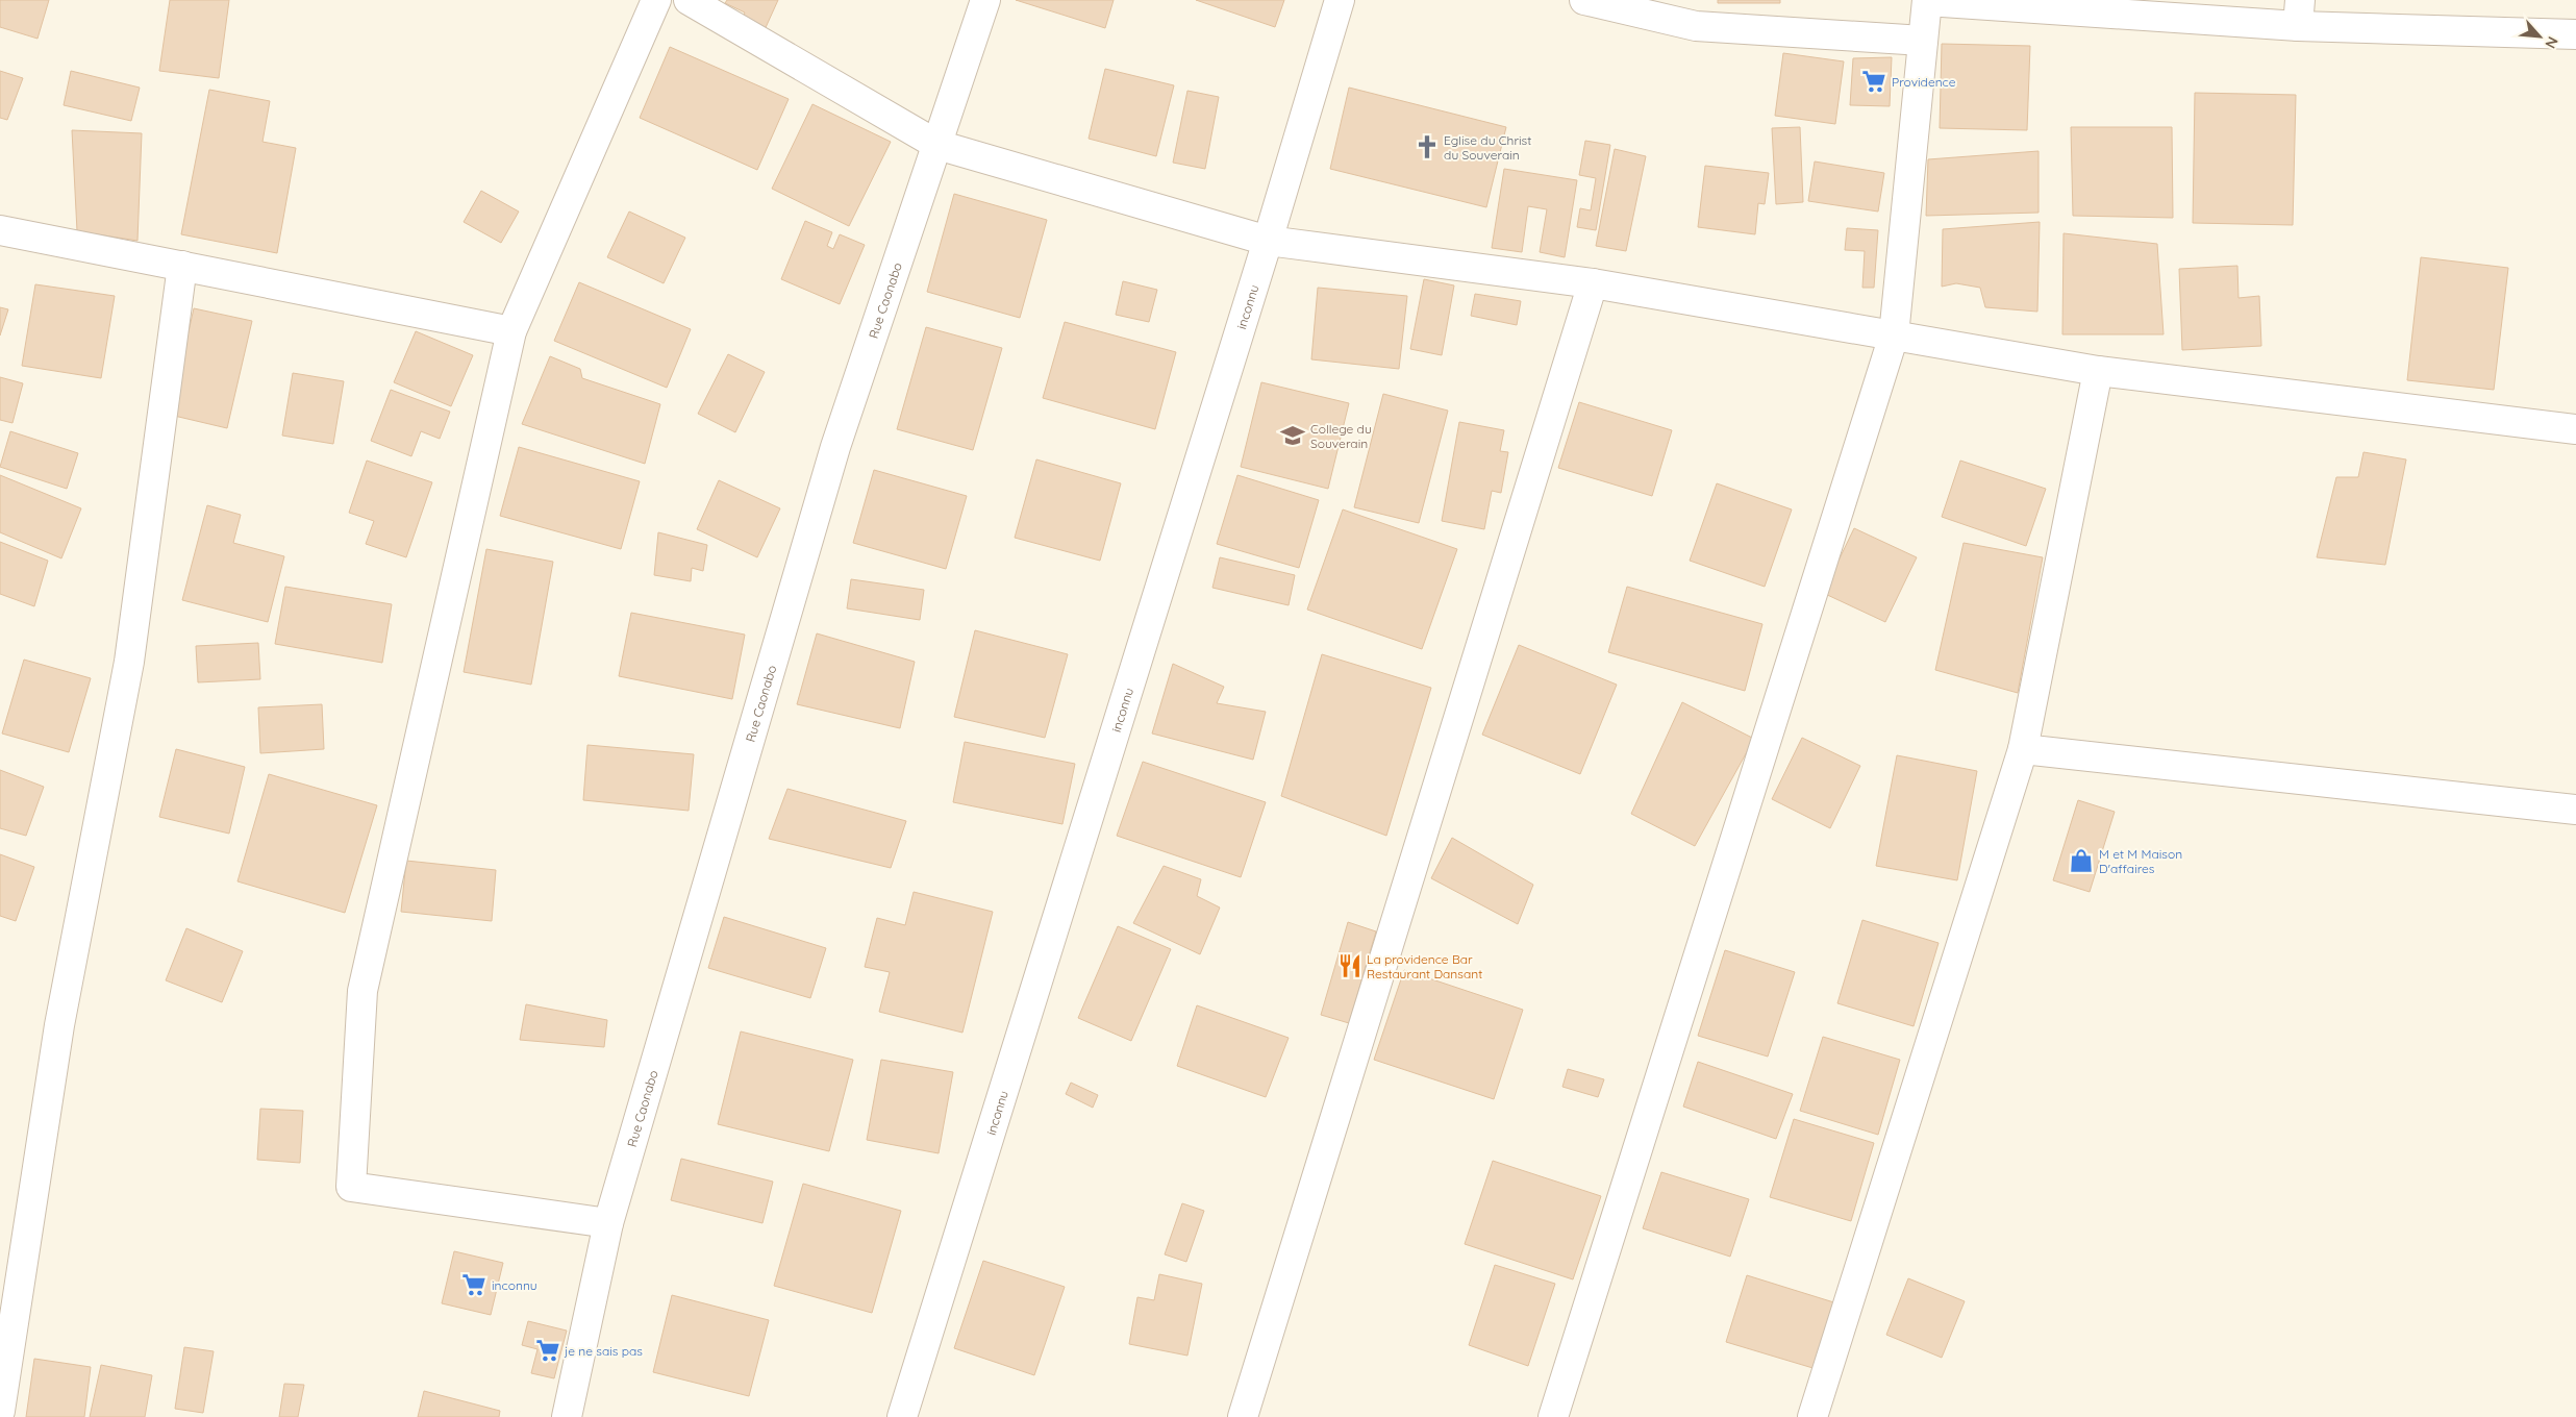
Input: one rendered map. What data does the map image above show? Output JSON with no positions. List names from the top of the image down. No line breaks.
{"streets":{"street":["Rue Caonabo","inconnu"]},"places":{"supermarket":["Providence","inconnu","je ne sais pas"],"church":["Eglise du Christ du Souverain"],"school or university":["College du Souverain"],"shop":["M et M Maison D'affaires"],"restaurant":["La providence Bar Restaurant Dansant"]},"north":"bottom right"}
